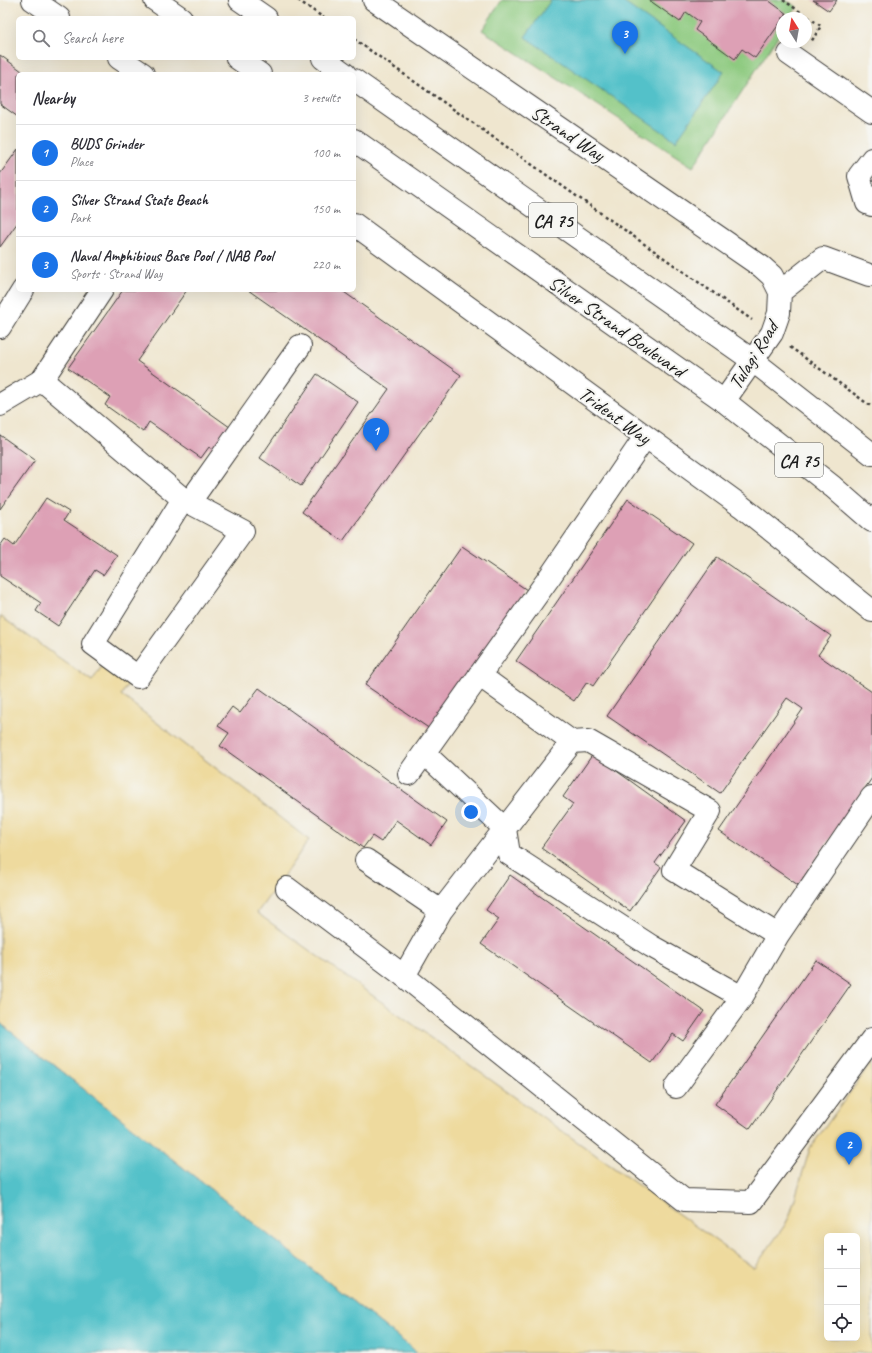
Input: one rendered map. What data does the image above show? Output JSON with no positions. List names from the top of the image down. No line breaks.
{"streets":{"main road":["Strand Way","CA 75","Silver Strand Boulevard","Tulagi Road","Trident Way"]},"crossings":[["Strand Way","Tulagi Road"],["CA 75","Tulagi Road"],["Silver Strand Boulevard","Tulagi Road"]],"north":"top","page":{"search":"Search here","pins":["3","1","2"],"heading":["Nearby","3 results"],"list":[{"mark":"1","name":"BUDS Grinder","note":"Place","value":"100 m"},{"mark":"2","name":"Silver Strand State Beach","note":"Park","value":"150 m"},{"mark":"3","name":"Naval Amphibious Base Pool / NAB Pool","note":"Sports · Strand Way","value":"220 m"}],"map_buttons":["+","−"]}}
